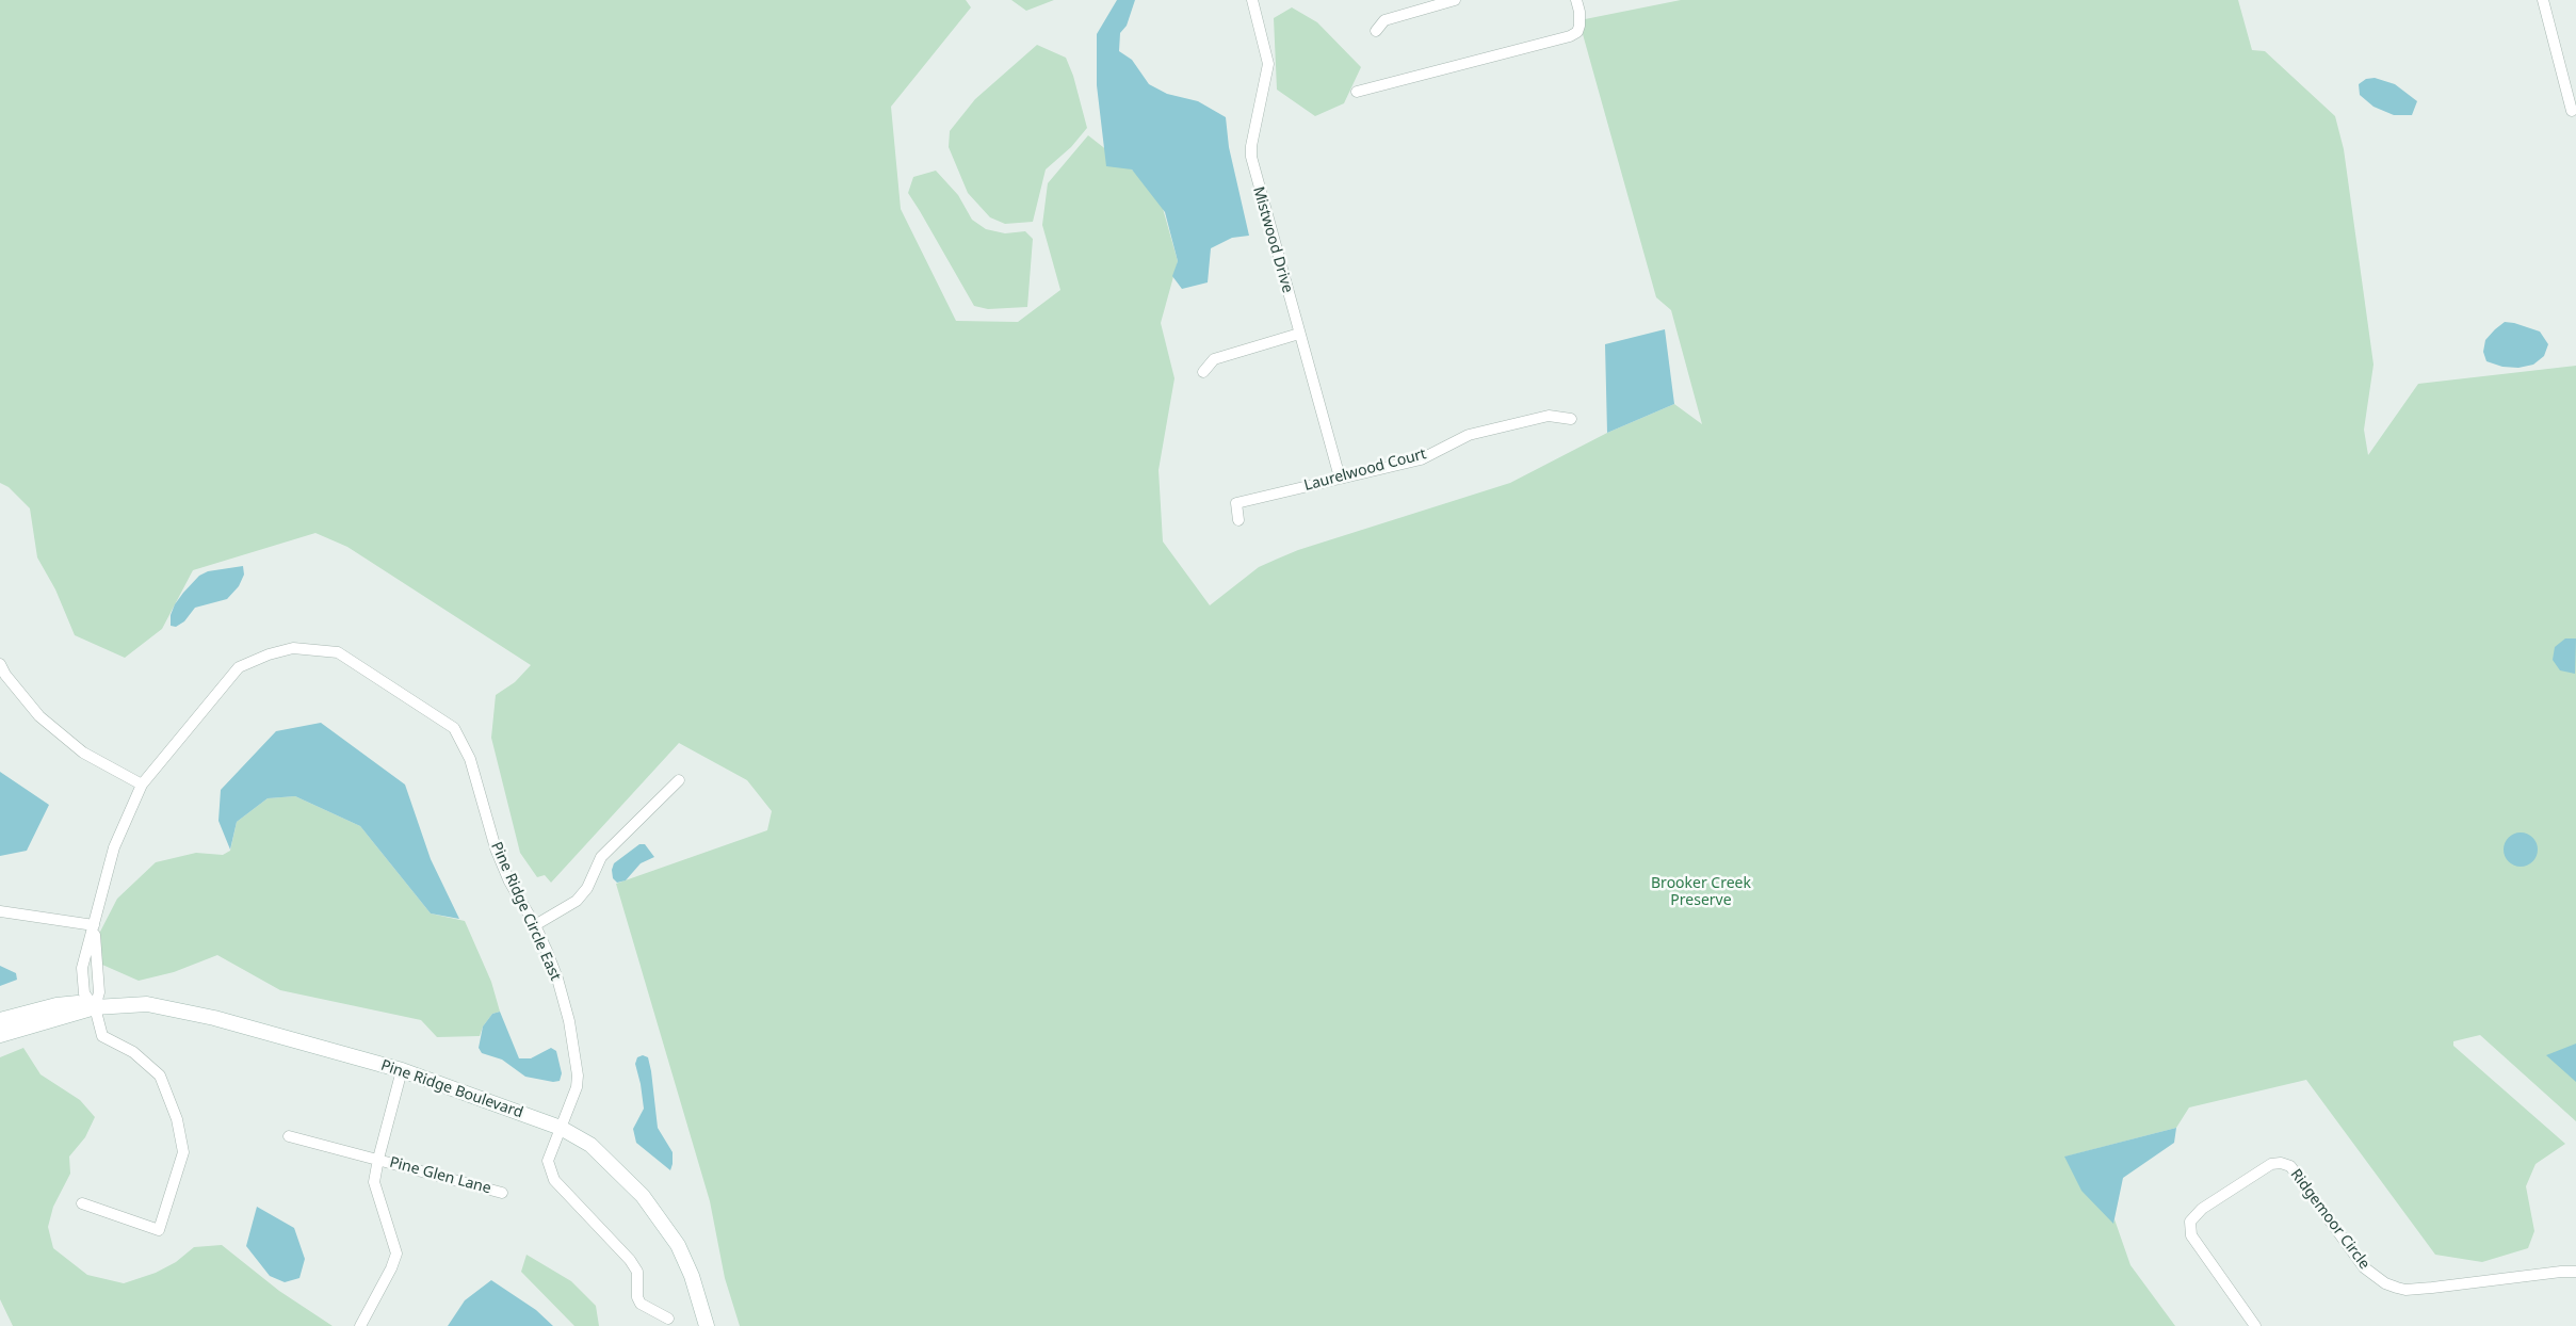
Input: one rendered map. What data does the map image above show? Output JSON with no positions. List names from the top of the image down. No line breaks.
{"streets":{"street":["Mistwood Drive","Laurelwood Court","Pine Ridge Circle East","Pine Ridge Boulevard","Pine Glen Lane","Ridgemoor Circle"]},"crossings":[["Mistwood Drive","Laurelwood Court"],["Pine Ridge Circle East","Pine Ridge Boulevard"],["Pine Ridge Boulevard","Pine Glen Lane"]],"parks":["Brooker Creek Preserve"]}
